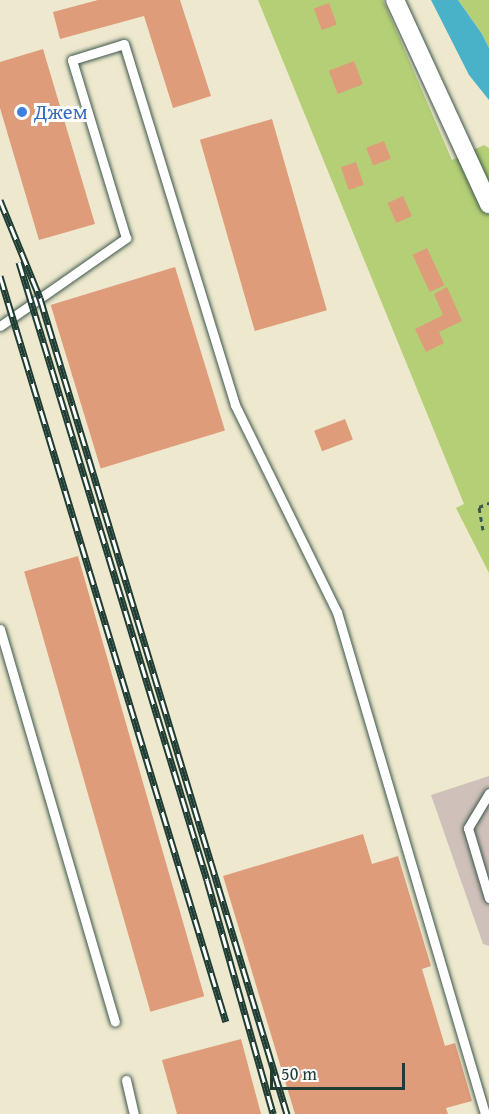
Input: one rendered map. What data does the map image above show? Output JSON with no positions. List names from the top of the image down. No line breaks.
{"places":["Джем"],"scale_bar":"50 m"}
